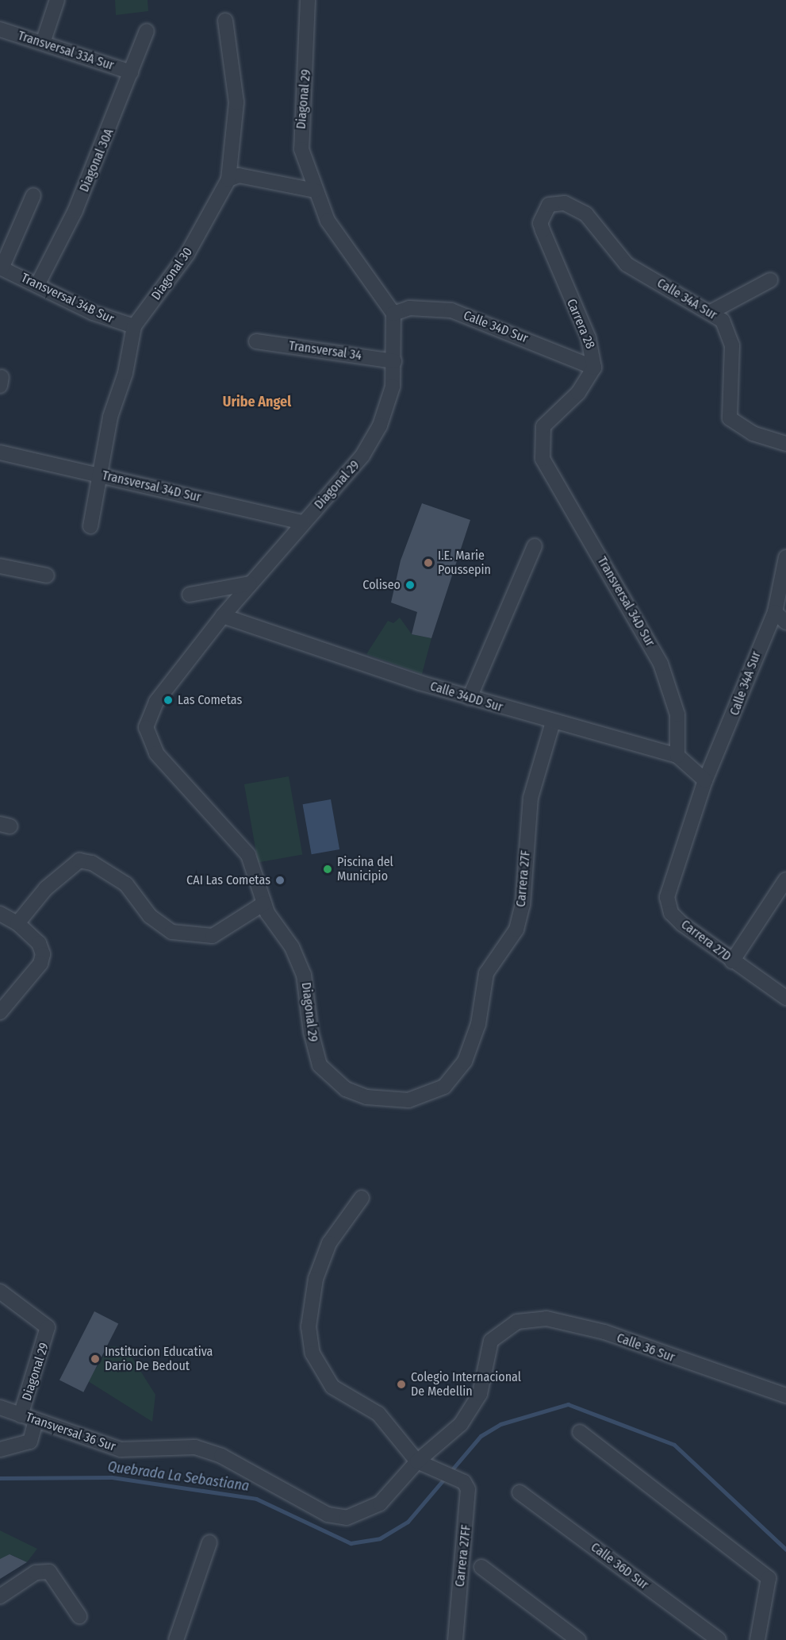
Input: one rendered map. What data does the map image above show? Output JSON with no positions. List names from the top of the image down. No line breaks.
{"streets":{"street":["Transversal 33A Sur","Diagonal 29","Diagonal 30A","Diagonal 30","Transversal 34B Sur","Calle 34A Sur","Carrera 28","Calle 34D Sur","Transversal 34","Transversal 34D Sur","Calle 34DD Sur","Carrera 27F","Carrera 27D","Calle 36 Sur","Transversal 36 Sur","Carrera 27FF","Calle 36D Sur"]},"crossings":[["Transversal 33A Sur","Diagonal 30A"],["Diagonal 29","Calle 34D Sur"],["Diagonal 29","Transversal 34"],["Diagonal 29","Transversal 34D Sur"],["Diagonal 29","Calle 34DD Sur"],["Diagonal 29","Carrera 27F"],["Diagonal 29","Transversal 36 Sur"],["Diagonal 30A","Transversal 34B Sur"],["Diagonal 30","Transversal 34B Sur"],["Diagonal 30","Transversal 34D Sur"],["Calle 34A Sur","Carrera 28"],["Calle 34A Sur","Calle 34DD Sur"],["Calle 34A Sur","Carrera 27D"],["Carrera 28","Calle 34D Sur"],["Carrera 28","Transversal 34D Sur"],["Transversal 34D Sur","Calle 34DD Sur"],["Calle 34DD Sur","Carrera 27F"],["Calle 34DD Sur","Carrera 27D"],["Calle 36 Sur","Transversal 36 Sur"],["Calle 36 Sur","Carrera 27FF"],["Transversal 36 Sur","Carrera 27FF"]],"districts":["Uribe Angel"],"water":["Quebrada La Sebastiana"],"places":["I.E. Marie Poussepin","Coliseo","Las Cometas","Piscina del Municipio","CAI Las Cometas","Institucion Educativa Dario De Bedout","Colegio Internacional De Medellin"]}
